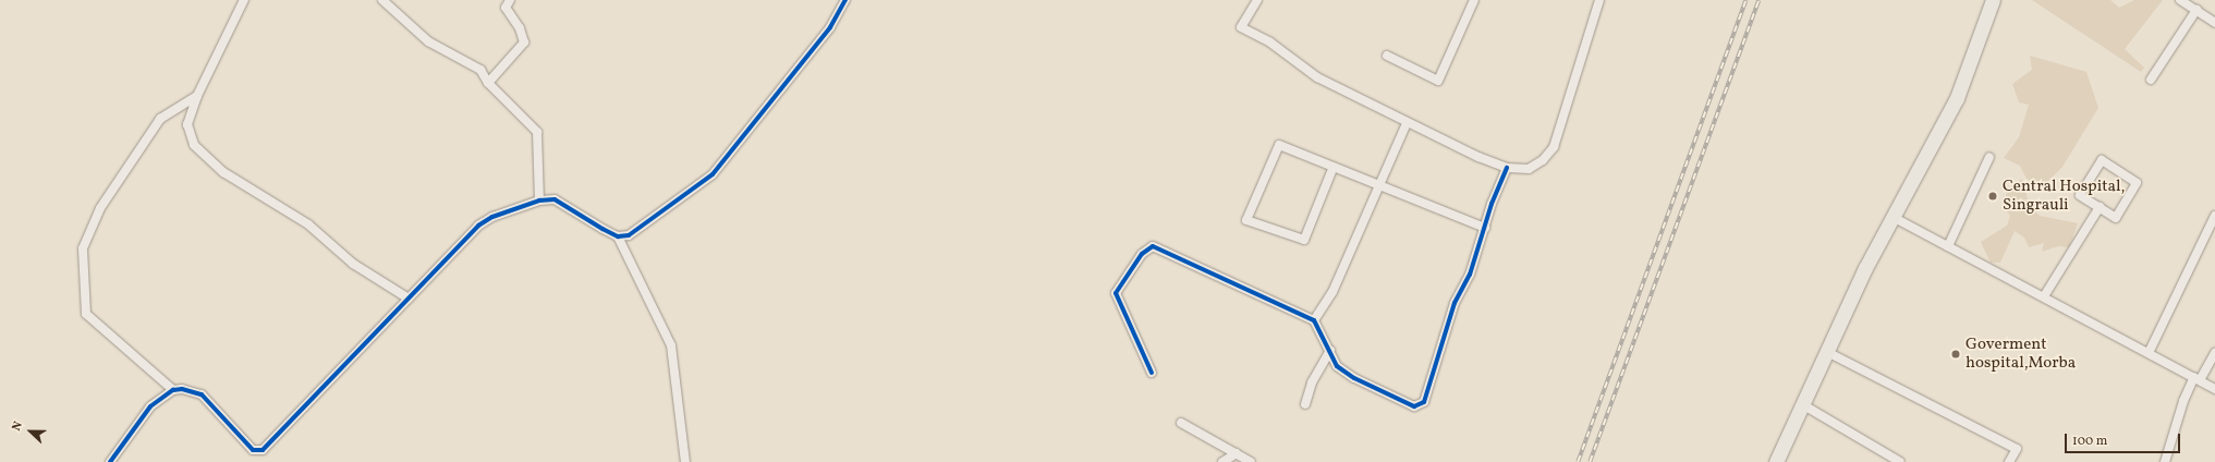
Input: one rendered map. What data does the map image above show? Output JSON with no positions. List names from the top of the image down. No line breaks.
{"places":["Central Hospital, Singrauli","Goverment hospital,Morba"],"scale_bar":"100 m","north":"left"}
